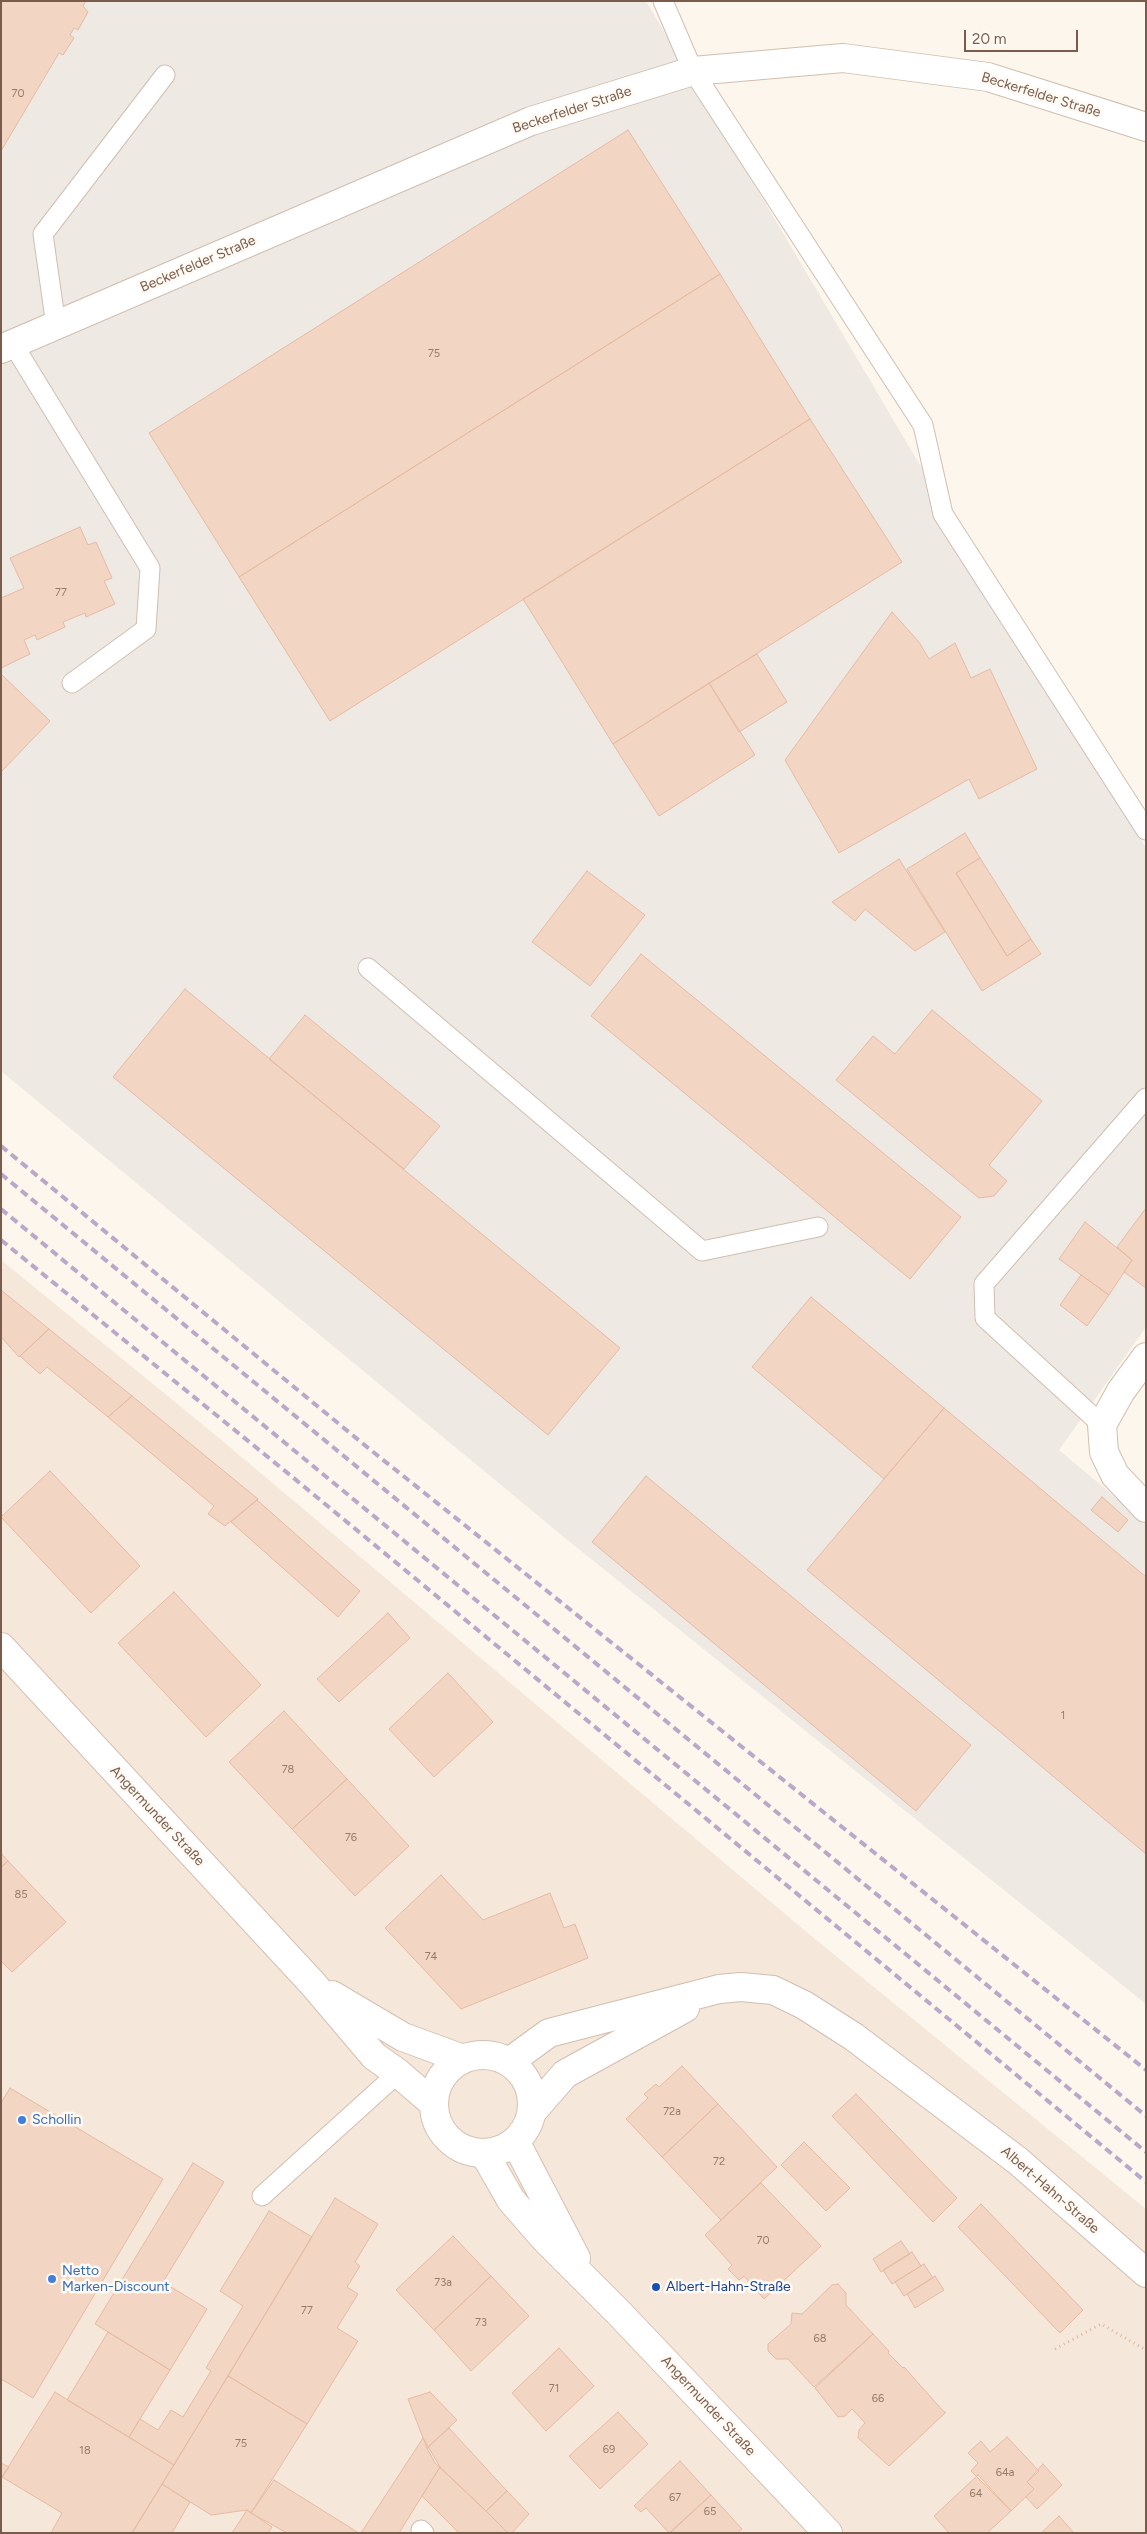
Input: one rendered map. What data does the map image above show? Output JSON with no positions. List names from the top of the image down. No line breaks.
{"streets":{"street":["Beckerfelder Straße","Angermunder Straße","Albert-Hahn-Straße"]},"crossings":[["Angermunder Straße","Albert-Hahn-Straße"]],"places":["Schollin","Netto Marken-Discount","Albert-Hahn-Straße"],"house_numbers":["70","75","77","1","78","76","85","74","72a","72","70","73a","77","73","68","71","66","75","69","18","64a","64","67","65"],"scale_bar":"20 m"}
